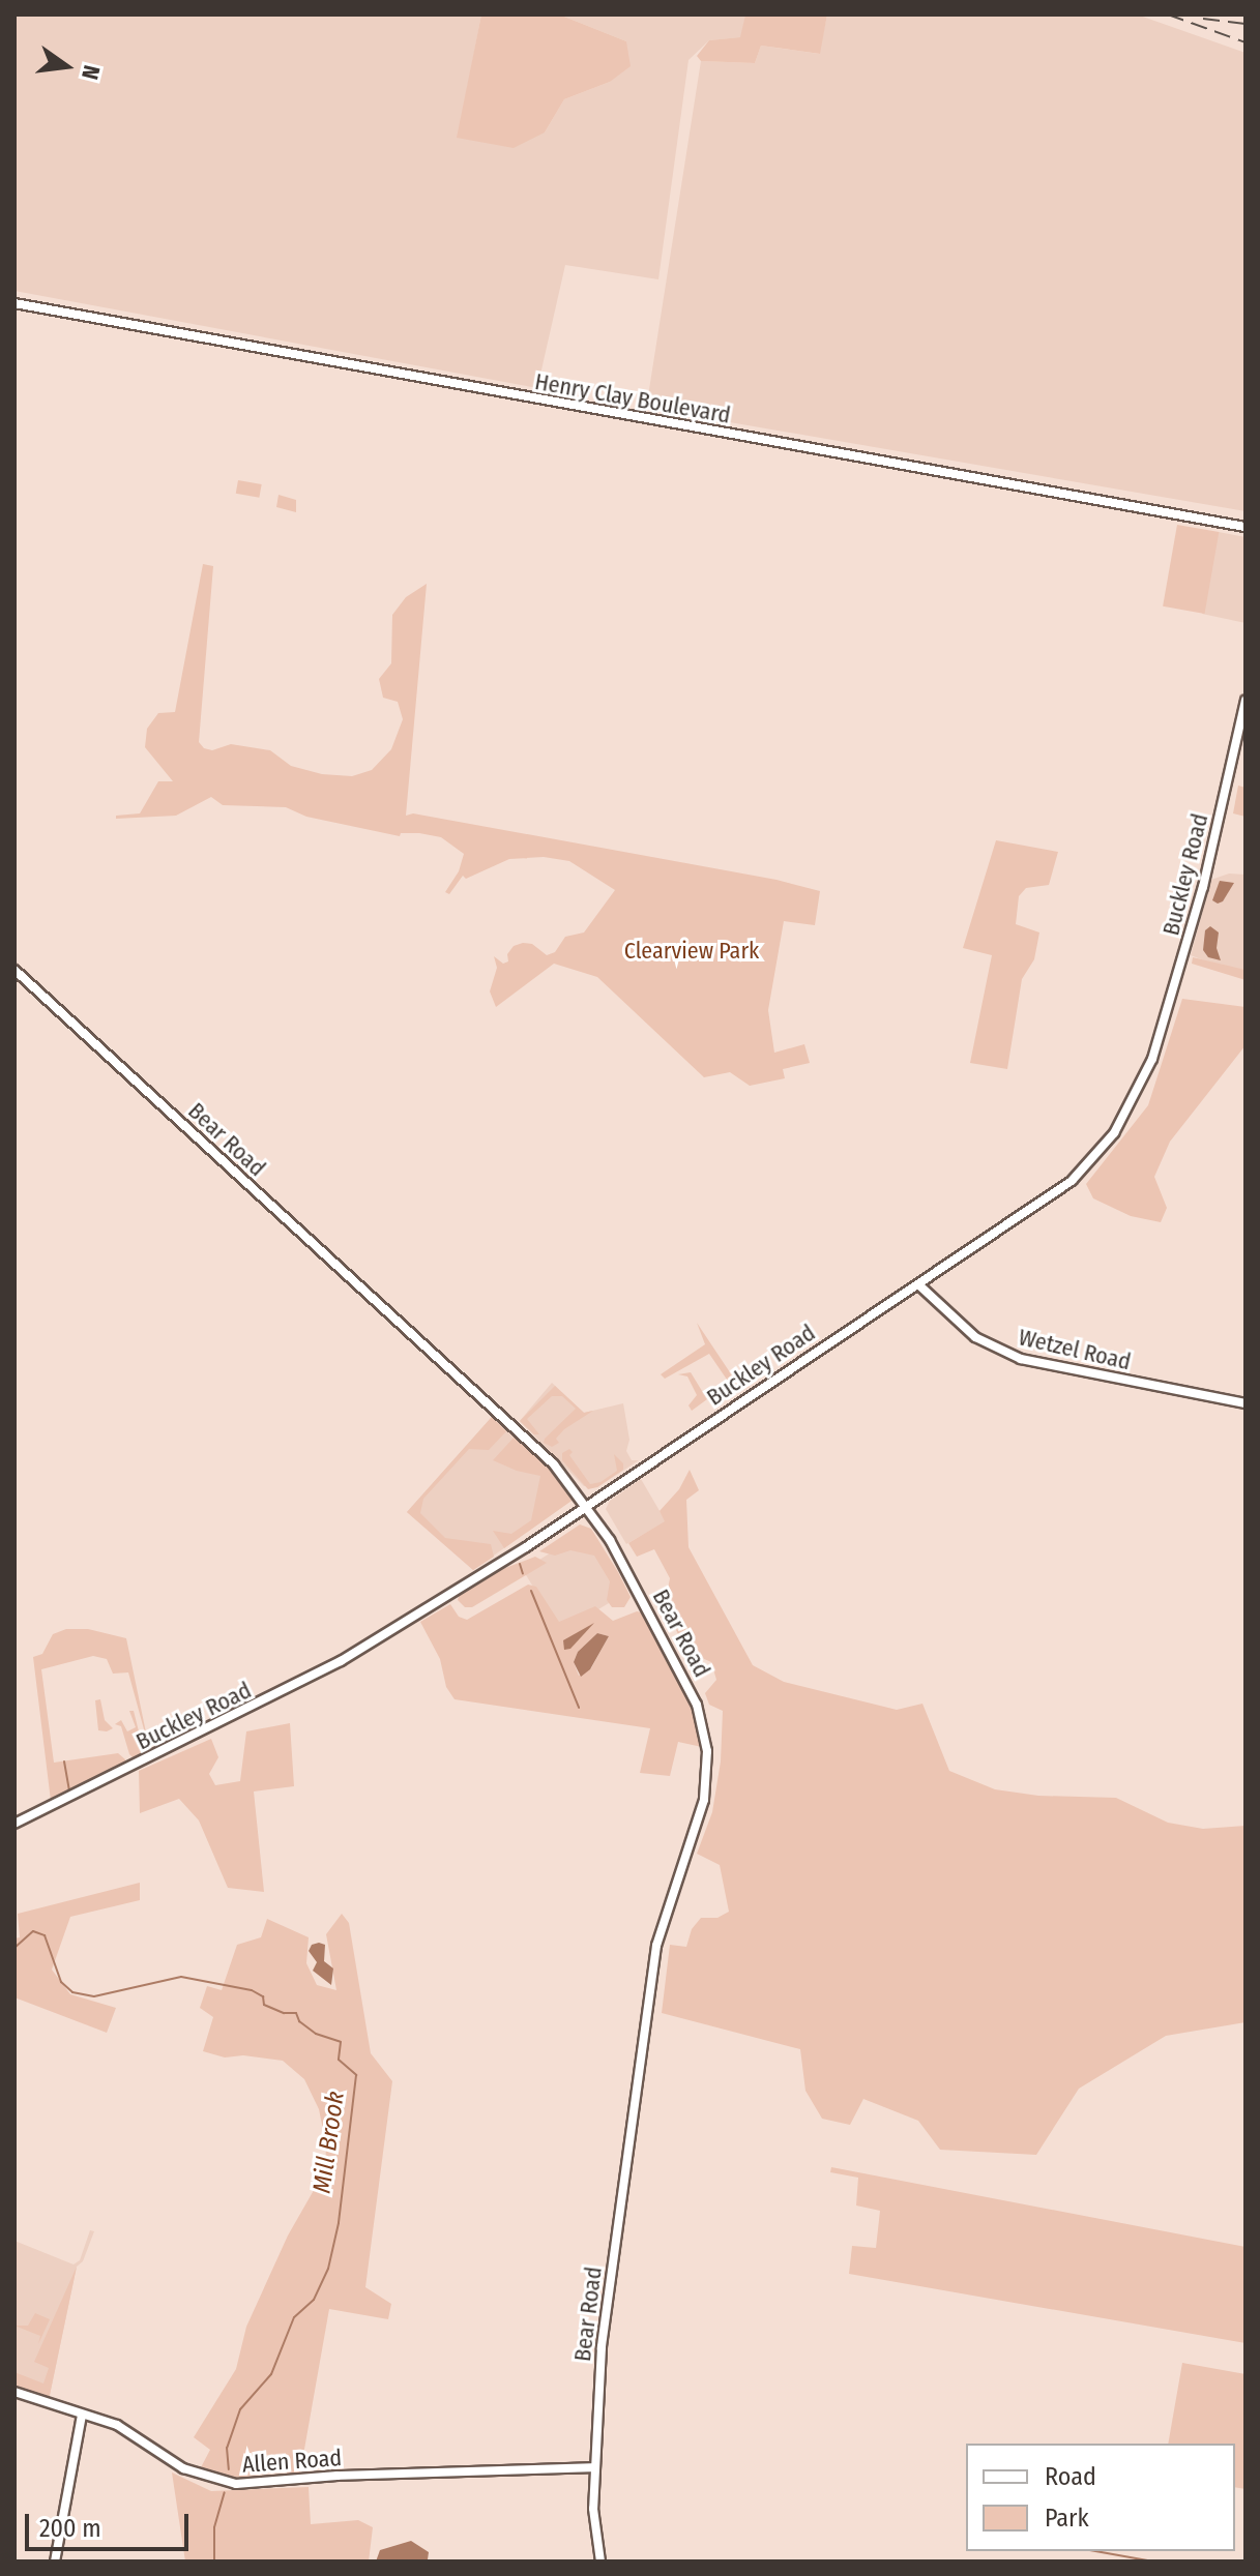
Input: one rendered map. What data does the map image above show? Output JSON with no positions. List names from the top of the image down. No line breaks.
{"streets":{"main road":["Henry Clay Boulevard","Buckley Road","Bear Road","Wetzel Road","Allen Road"]},"crossings":[["Buckley Road","Bear Road"],["Buckley Road","Wetzel Road"],["Bear Road","Allen Road"]],"water":["Mill Brook"],"parks":["Clearview Park"],"legend":["Road","Park"],"scale_bar":"200 m","north":"right"}
